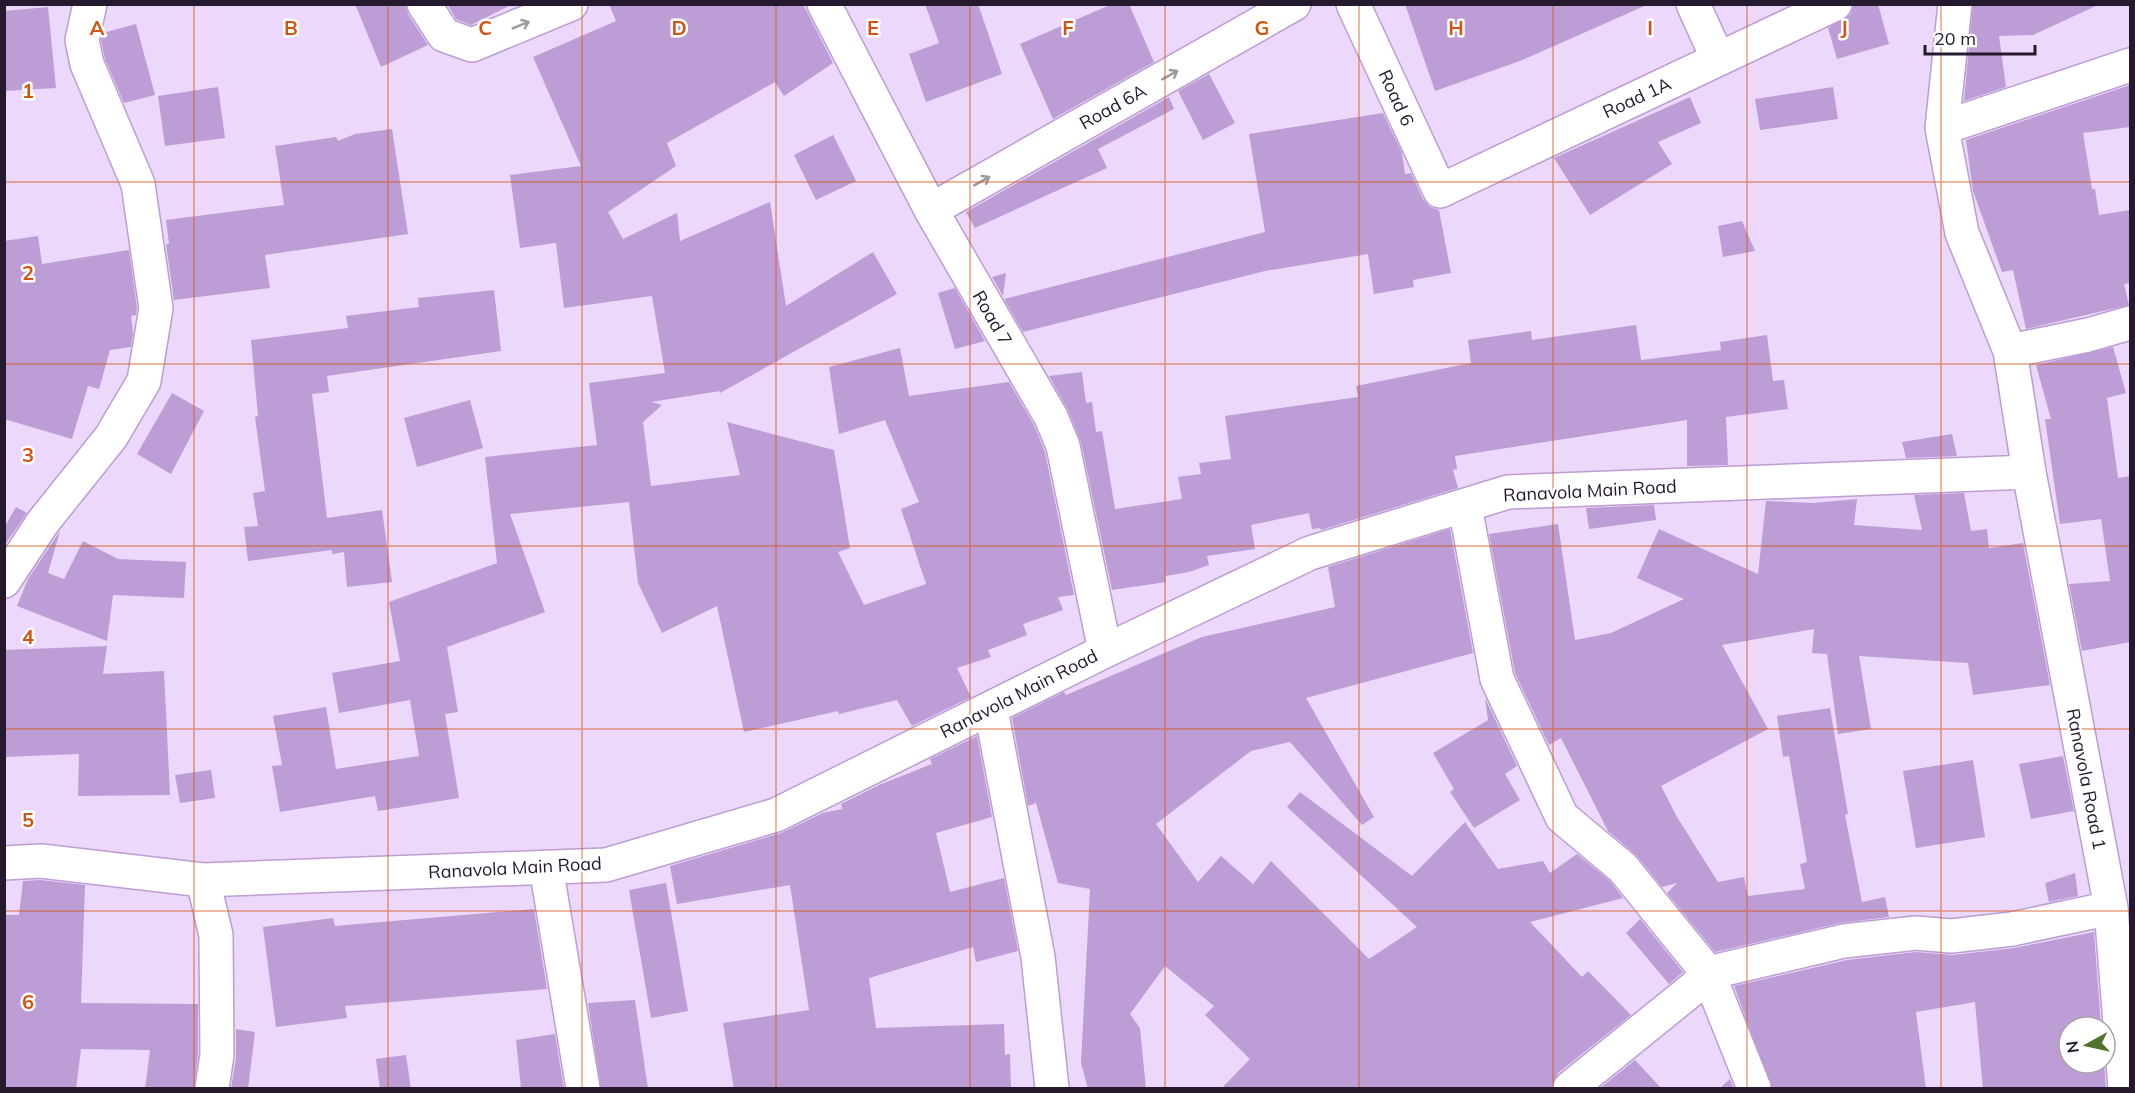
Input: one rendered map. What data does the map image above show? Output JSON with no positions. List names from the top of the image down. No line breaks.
{"streets":{"street":["Road 6","Road 1A","Road 6A","Road 7","Ranavola Main Road","Ranavola Road 1"]},"crossings":[["Road 6","Road 1A"],["Road 6A","Road 7"],["Road 7","Ranavola Main Road"],["Ranavola Main Road","Ranavola Road 1"]],"one_way":["Road 6A"],"scale_bar":"20 m","north":"left","grid":{"columns":["A","B","C","D","E","F","G","H","I","J"],"rows":["1","2","3","4","5","6"]}}
